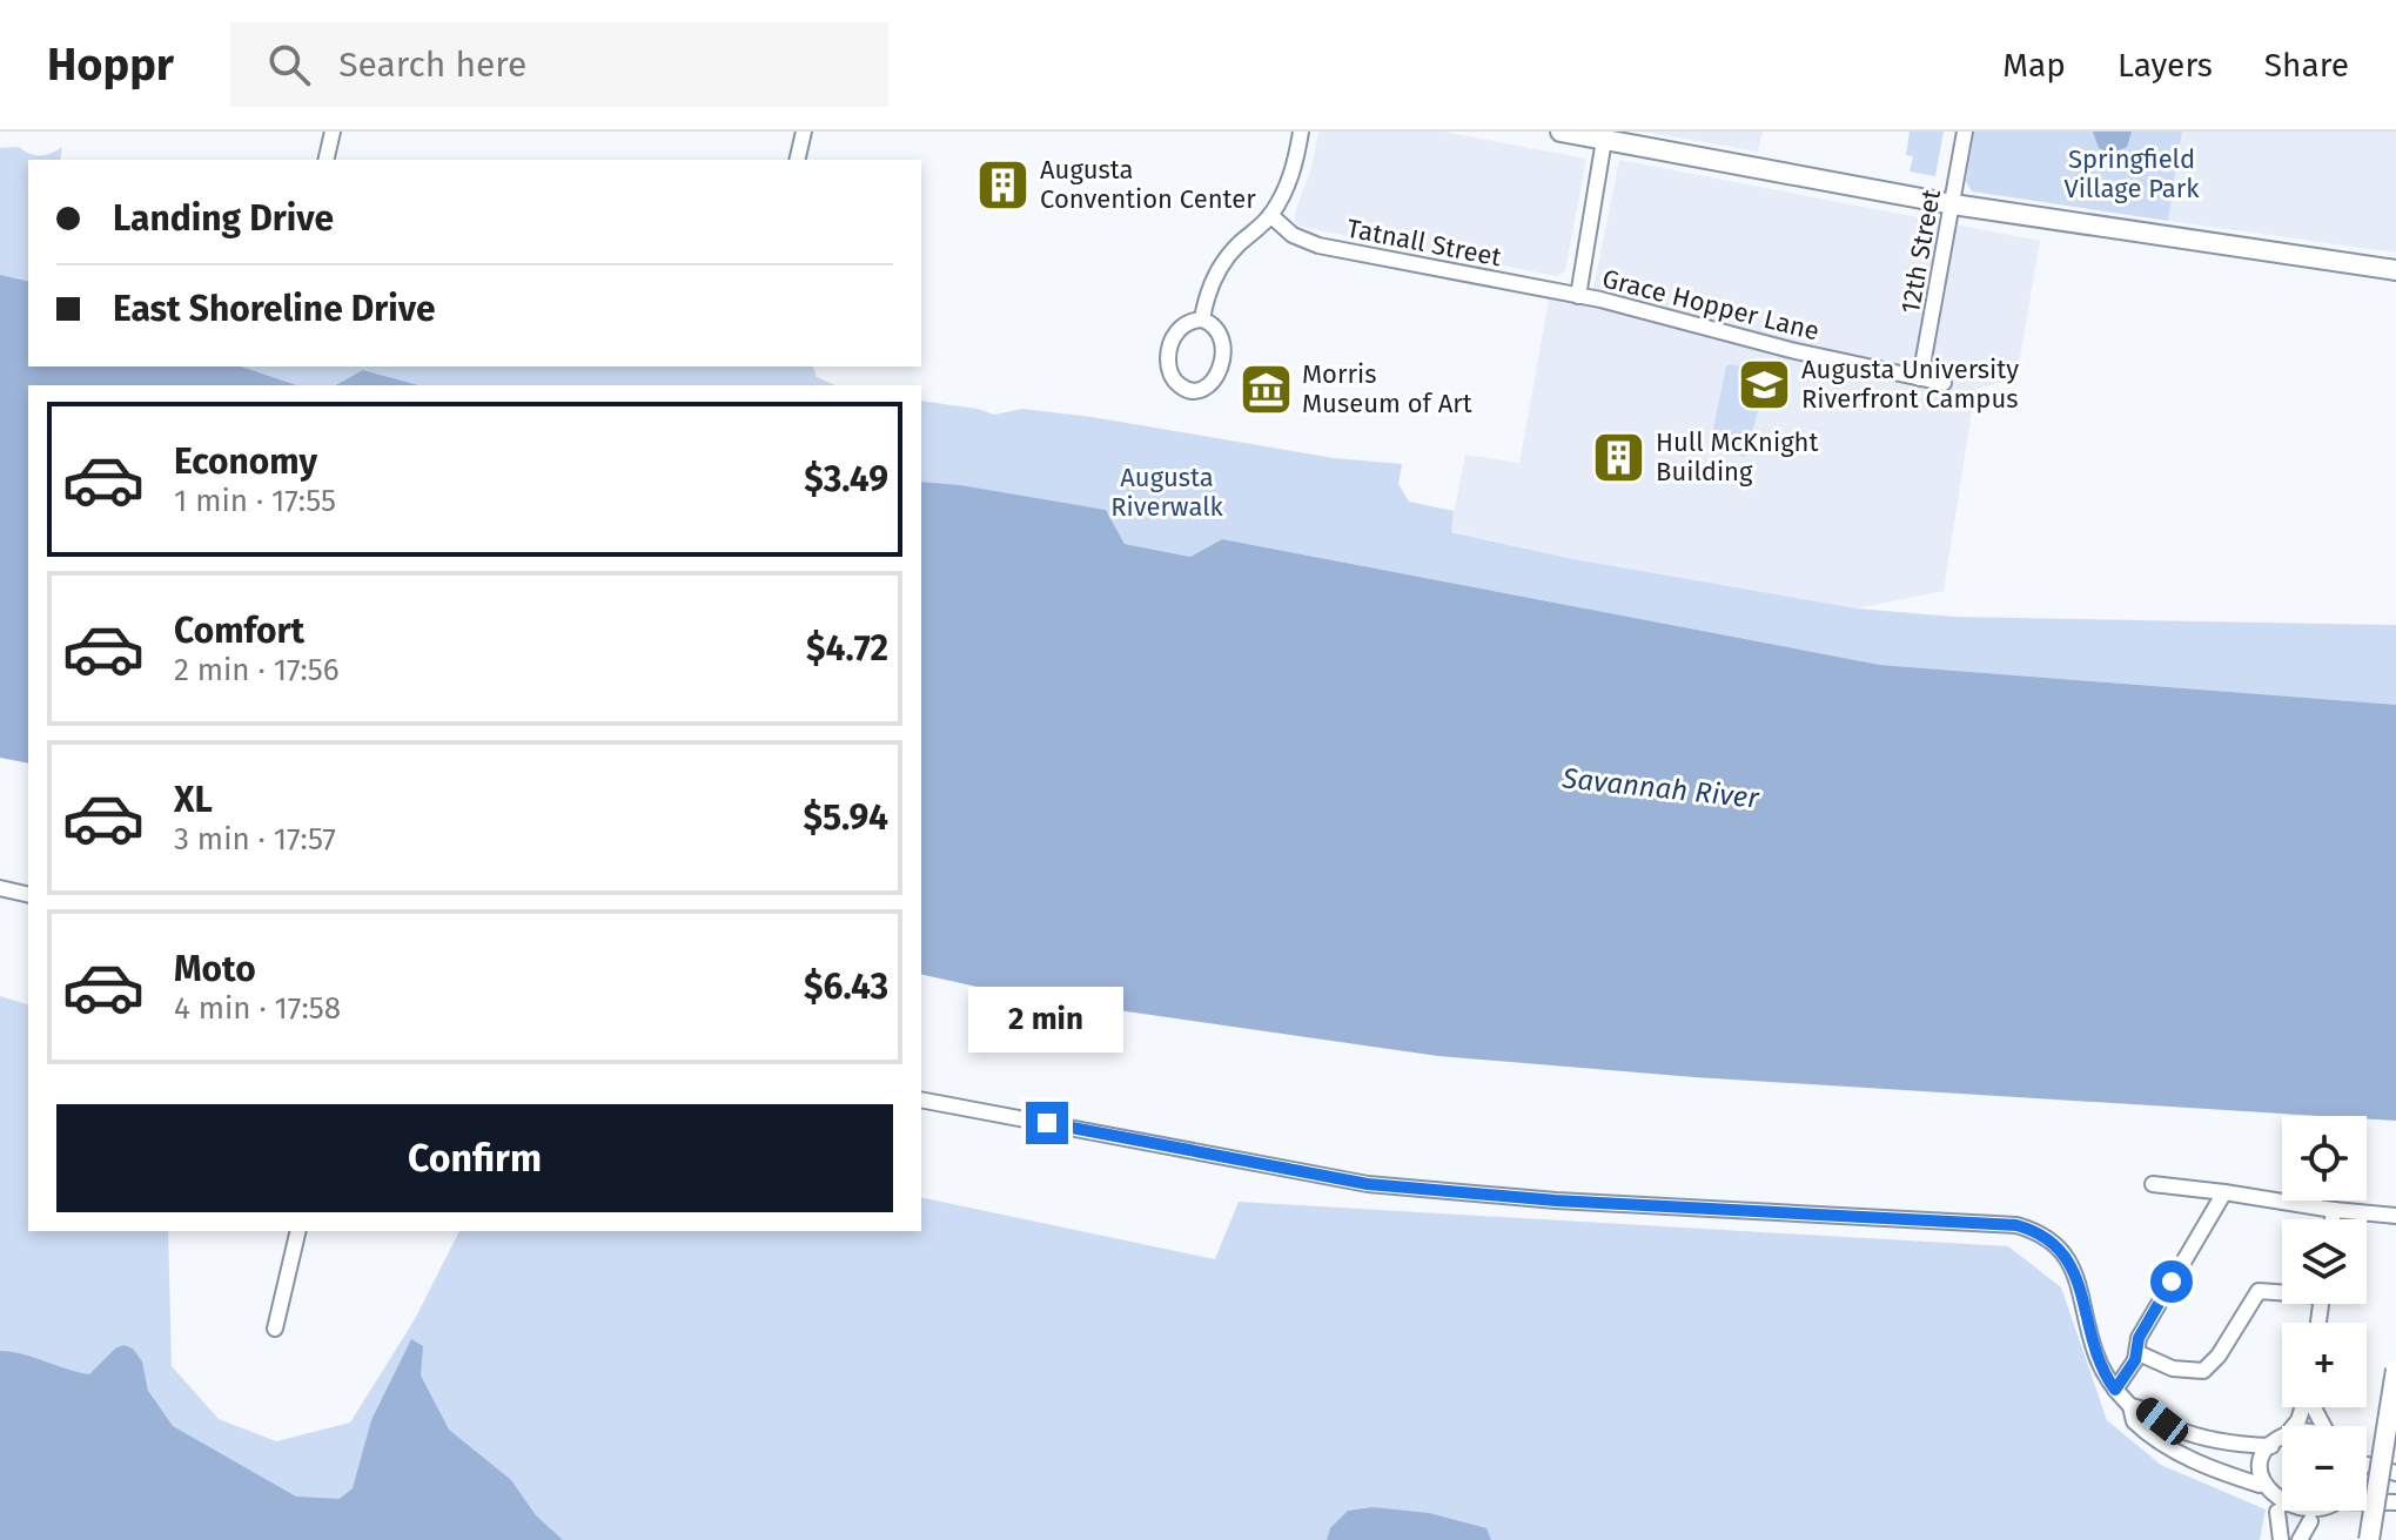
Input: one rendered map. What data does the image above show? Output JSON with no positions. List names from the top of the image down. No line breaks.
{"streets":{"street":["Tatnall Street","12th Street","Grace Hopper Lane"]},"crossings":[["Tatnall Street","Grace Hopper Lane"],["12th Street","Grace Hopper Lane"]],"water":["Savannah River"],"parks":["Springfield Village Park","Augusta Riverwalk"],"places":{"building":["Augusta Convention Center","Hull McKnight Building"],"school or university":["Augusta University Riverfront Campus"],"museum":["Morris Museum of Art"]},"page":{"header":"Hoppr","search":"Search here","nav":["Map","Layers","Share"],"banner":["Landing Drive","East Shoreline Drive"],"list":[{"name":"Economy","note":"1 min · 17:55","value":"$3.49"},{"name":"Comfort","note":"2 min · 17:56","value":"$4.72"},{"name":"XL","note":"3 min · 17:57","value":"$5.94"},{"name":"Moto","note":"4 min · 17:58","value":"$6.43"}],"bubble":"2 min","buttons":"Confirm","map_buttons":["+","−"]}}
